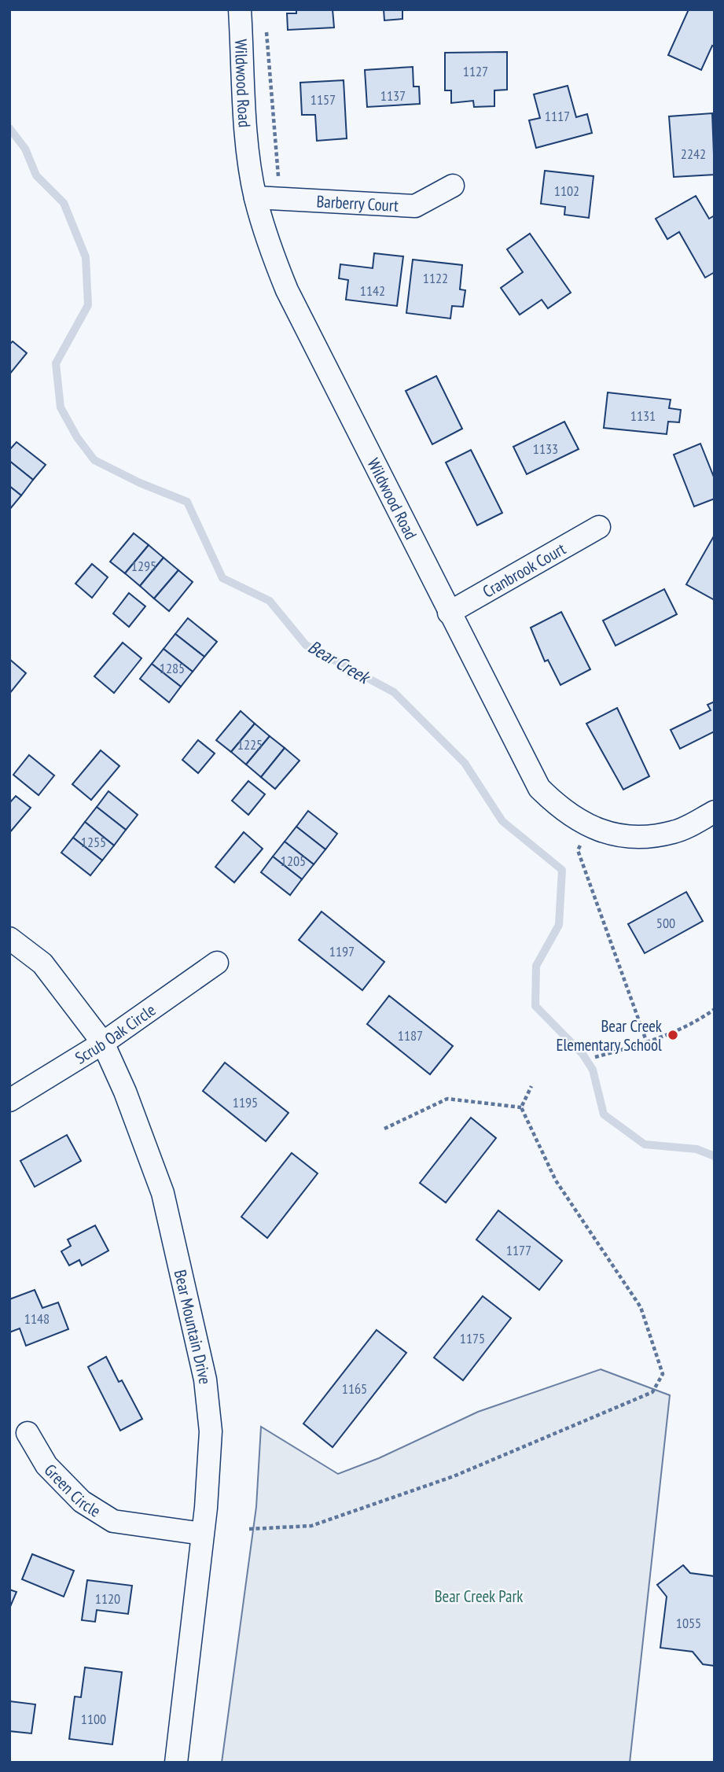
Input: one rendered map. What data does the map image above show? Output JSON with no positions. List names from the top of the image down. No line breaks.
{"streets":{"street":["Wildwood Road","Barberry Court","Cranbrook Court","Scrub Oak Circle","Bear Mountain Drive","Green Circle"]},"crossings":[["Wildwood Road","Barberry Court"],["Wildwood Road","Cranbrook Court"],["Scrub Oak Circle","Bear Mountain Drive"],["Bear Mountain Drive","Green Circle"]],"water":["Bear Creek"],"parks":["Bear Creek Park"],"places":["Bear Creek Elementary School"],"house_numbers":["1127","1137","1157","1117","2242","1102","1122","1142","1131","1133","1295","1285","1225","1255","1205","500","1197","1187","1195","1177","1148","1175","1165","1120","1055","1100"]}
